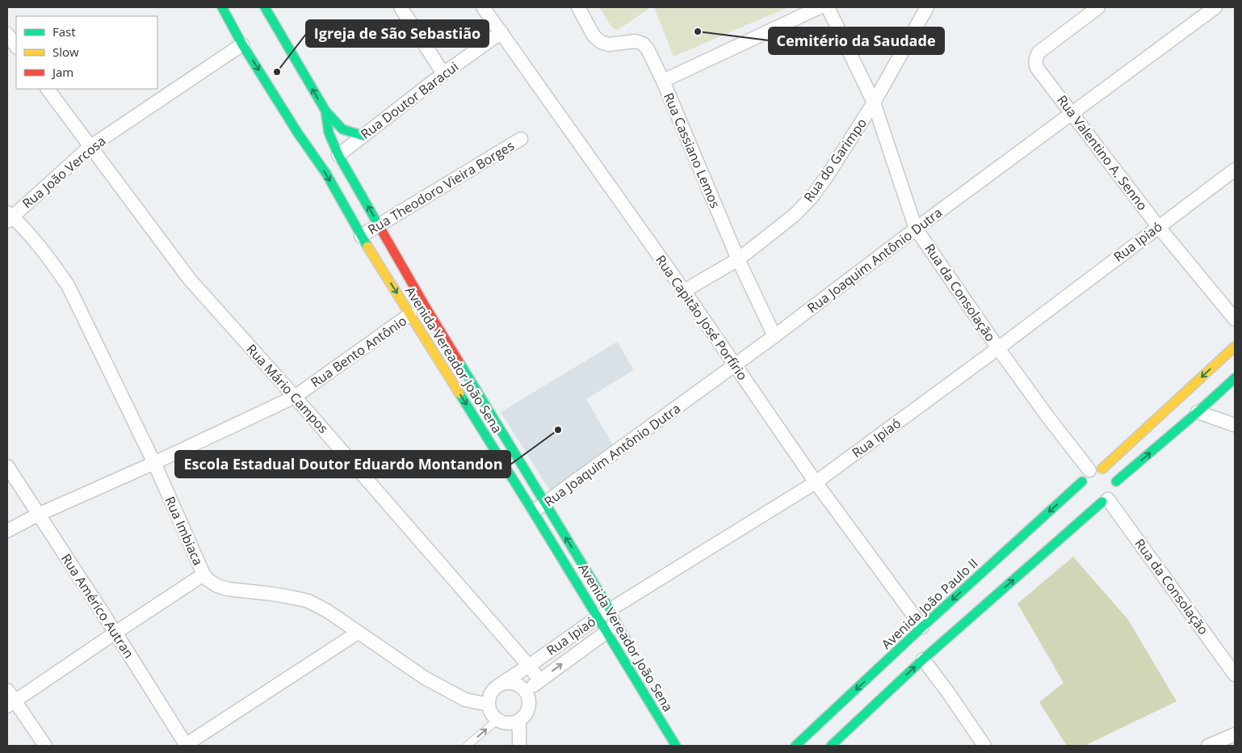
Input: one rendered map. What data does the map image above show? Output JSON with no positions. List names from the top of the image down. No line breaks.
{"streets":{"main road":["Avenida Vereador João Sena","Avenida João Paulo II"],"street":["Rua Doutor Baracui","Rua Cassiano Lemos","Rua Valentino A. Senno","Rua do Garimpo","Rua João Vercosa","Rua Theodoro Vieira Borges","Rua Ipiaó","Rua Joaquim Antônio Dutra","Rua da Consolação","Rua Capitão José Porfírio","Rua Bento Antônio","Rua Mário Campos","Rua Imbiaca","Rua Américo Autran"]},"crossings":[["Rua Doutor Baracui","Rua Capitão José Porfírio"],["Rua Doutor Baracui","Avenida Vereador João Sena"],["Rua Cassiano Lemos","Rua do Garimpo"],["Rua Cassiano Lemos","Rua Joaquim Antônio Dutra"],["Rua Valentino A. Senno","Rua Ipiaó"],["Rua Valentino A. Senno","Rua Joaquim Antônio Dutra"],["Rua do Garimpo","Rua da Consolação"],["Rua do Garimpo","Rua Capitão José Porfírio"],["Rua João Vercosa","Avenida Vereador João Sena"],["Rua João Vercosa","Rua Mário Campos"],["Rua João Vercosa","Rua Imbiaca"],["Rua Theodoro Vieira Borges","Avenida Vereador João Sena"],["Rua Ipiaó","Rua da Consolação"],["Rua Ipiaó","Rua Capitão José Porfírio"],["Rua Ipiaó","Avenida Vereador João Sena"],["Rua Ipiaó","Rua Mário Campos"],["Rua Ipiaó","Rua Imbiaca"],["Rua Joaquim Antônio Dutra","Rua da Consolação"],["Rua Joaquim Antônio Dutra","Rua Capitão José Porfírio"],["Rua Joaquim Antônio Dutra","Avenida Vereador João Sena"],["Rua da Consolação","Avenida João Paulo II"],["Rua Capitão José Porfírio","Avenida João Paulo II"],["Rua Bento Antônio","Avenida Vereador João Sena"],["Rua Bento Antônio","Rua Mário Campos"],["Rua Bento Antônio","Rua Imbiaca"],["Rua Bento Antônio","Rua Américo Autran"]],"places":["Cemitério da Saudade","Igreja de São Sebastião","Escola Estadual Doutor Eduardo Montandon"],"legend":["Fast","Slow","Jam"]}
